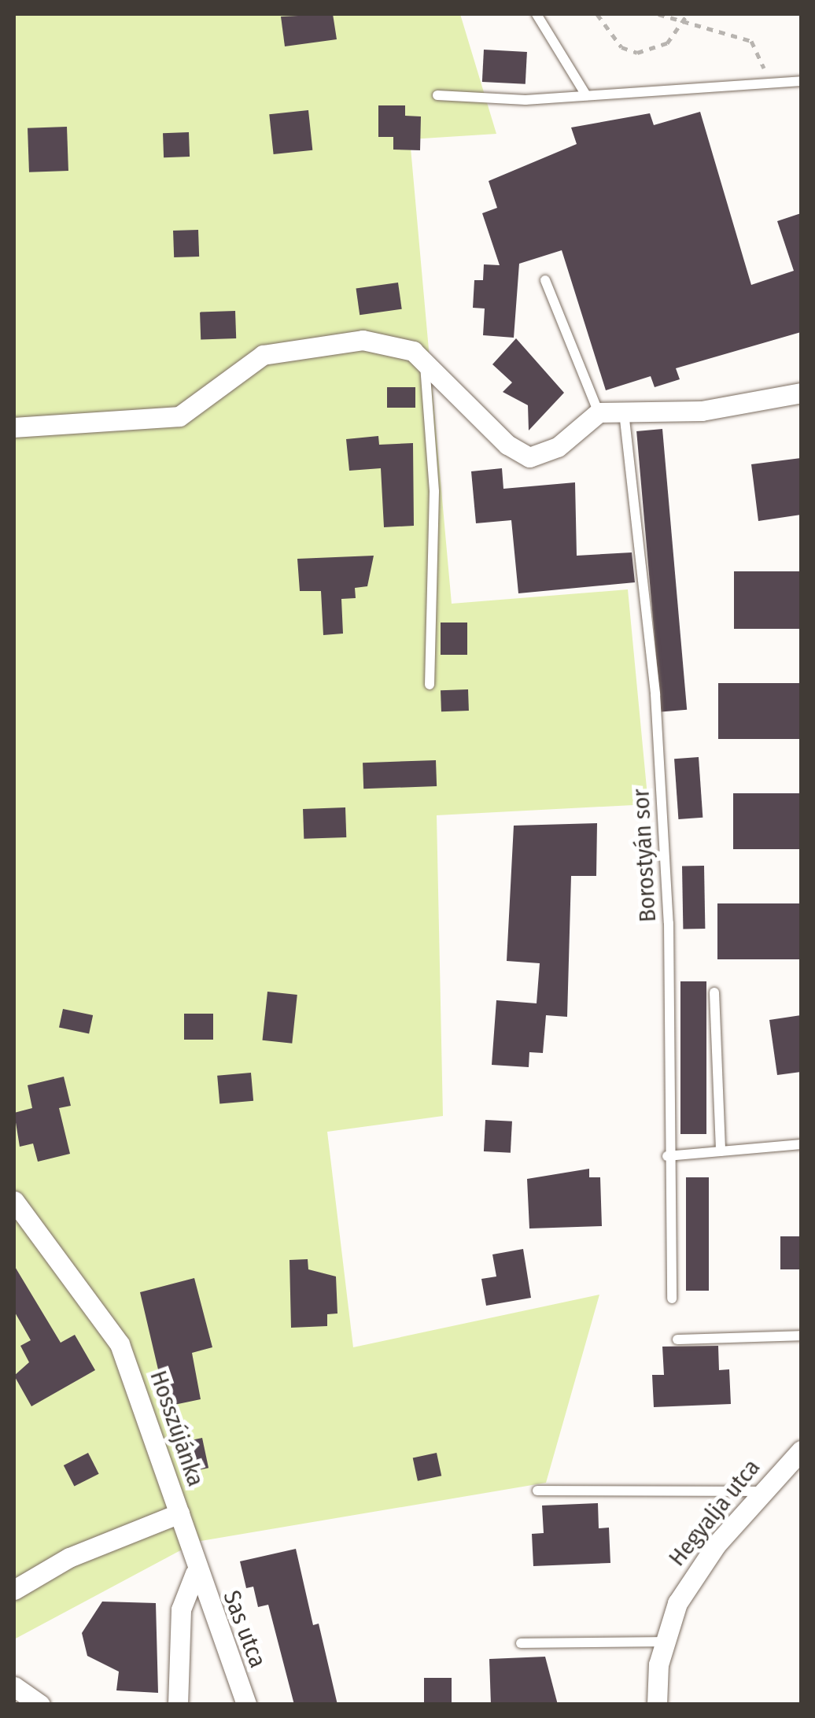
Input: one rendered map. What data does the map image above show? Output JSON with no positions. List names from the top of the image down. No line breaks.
{"streets":{"street":["Hosszújánka","Hegyalja utca","Sas utca"],"lane":["Borostyán sor"]},"crossings":[["Hosszújánka","Sas utca"]]}
